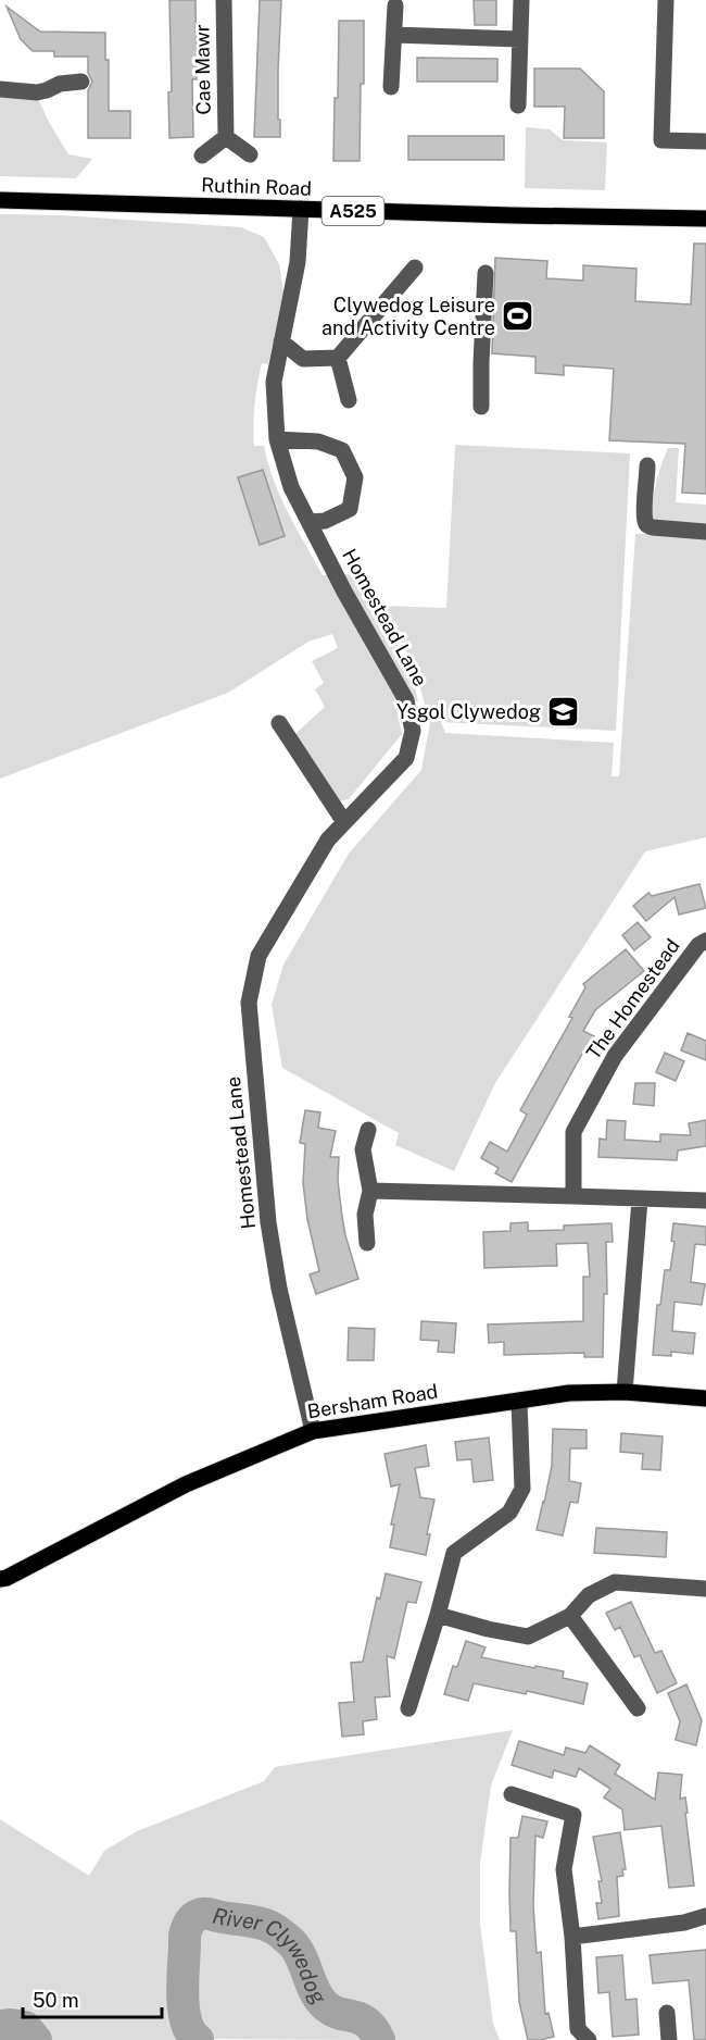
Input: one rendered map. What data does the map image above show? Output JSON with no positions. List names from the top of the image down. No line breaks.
{"streets":{"main road":["Ruthin Road","A525","Bersham Road"],"street":["Cae Mawr","Homestead Lane","The Homestead"]},"crossings":[["Ruthin Road","Homestead Lane"],["Homestead Lane","Bersham Road"]],"water":["River Clywedog"],"places":{"sports":["Clywedog Leisure and Activity Centre"],"school or university":["Ysgol Clywedog"]},"scale_bar":"50 m"}
